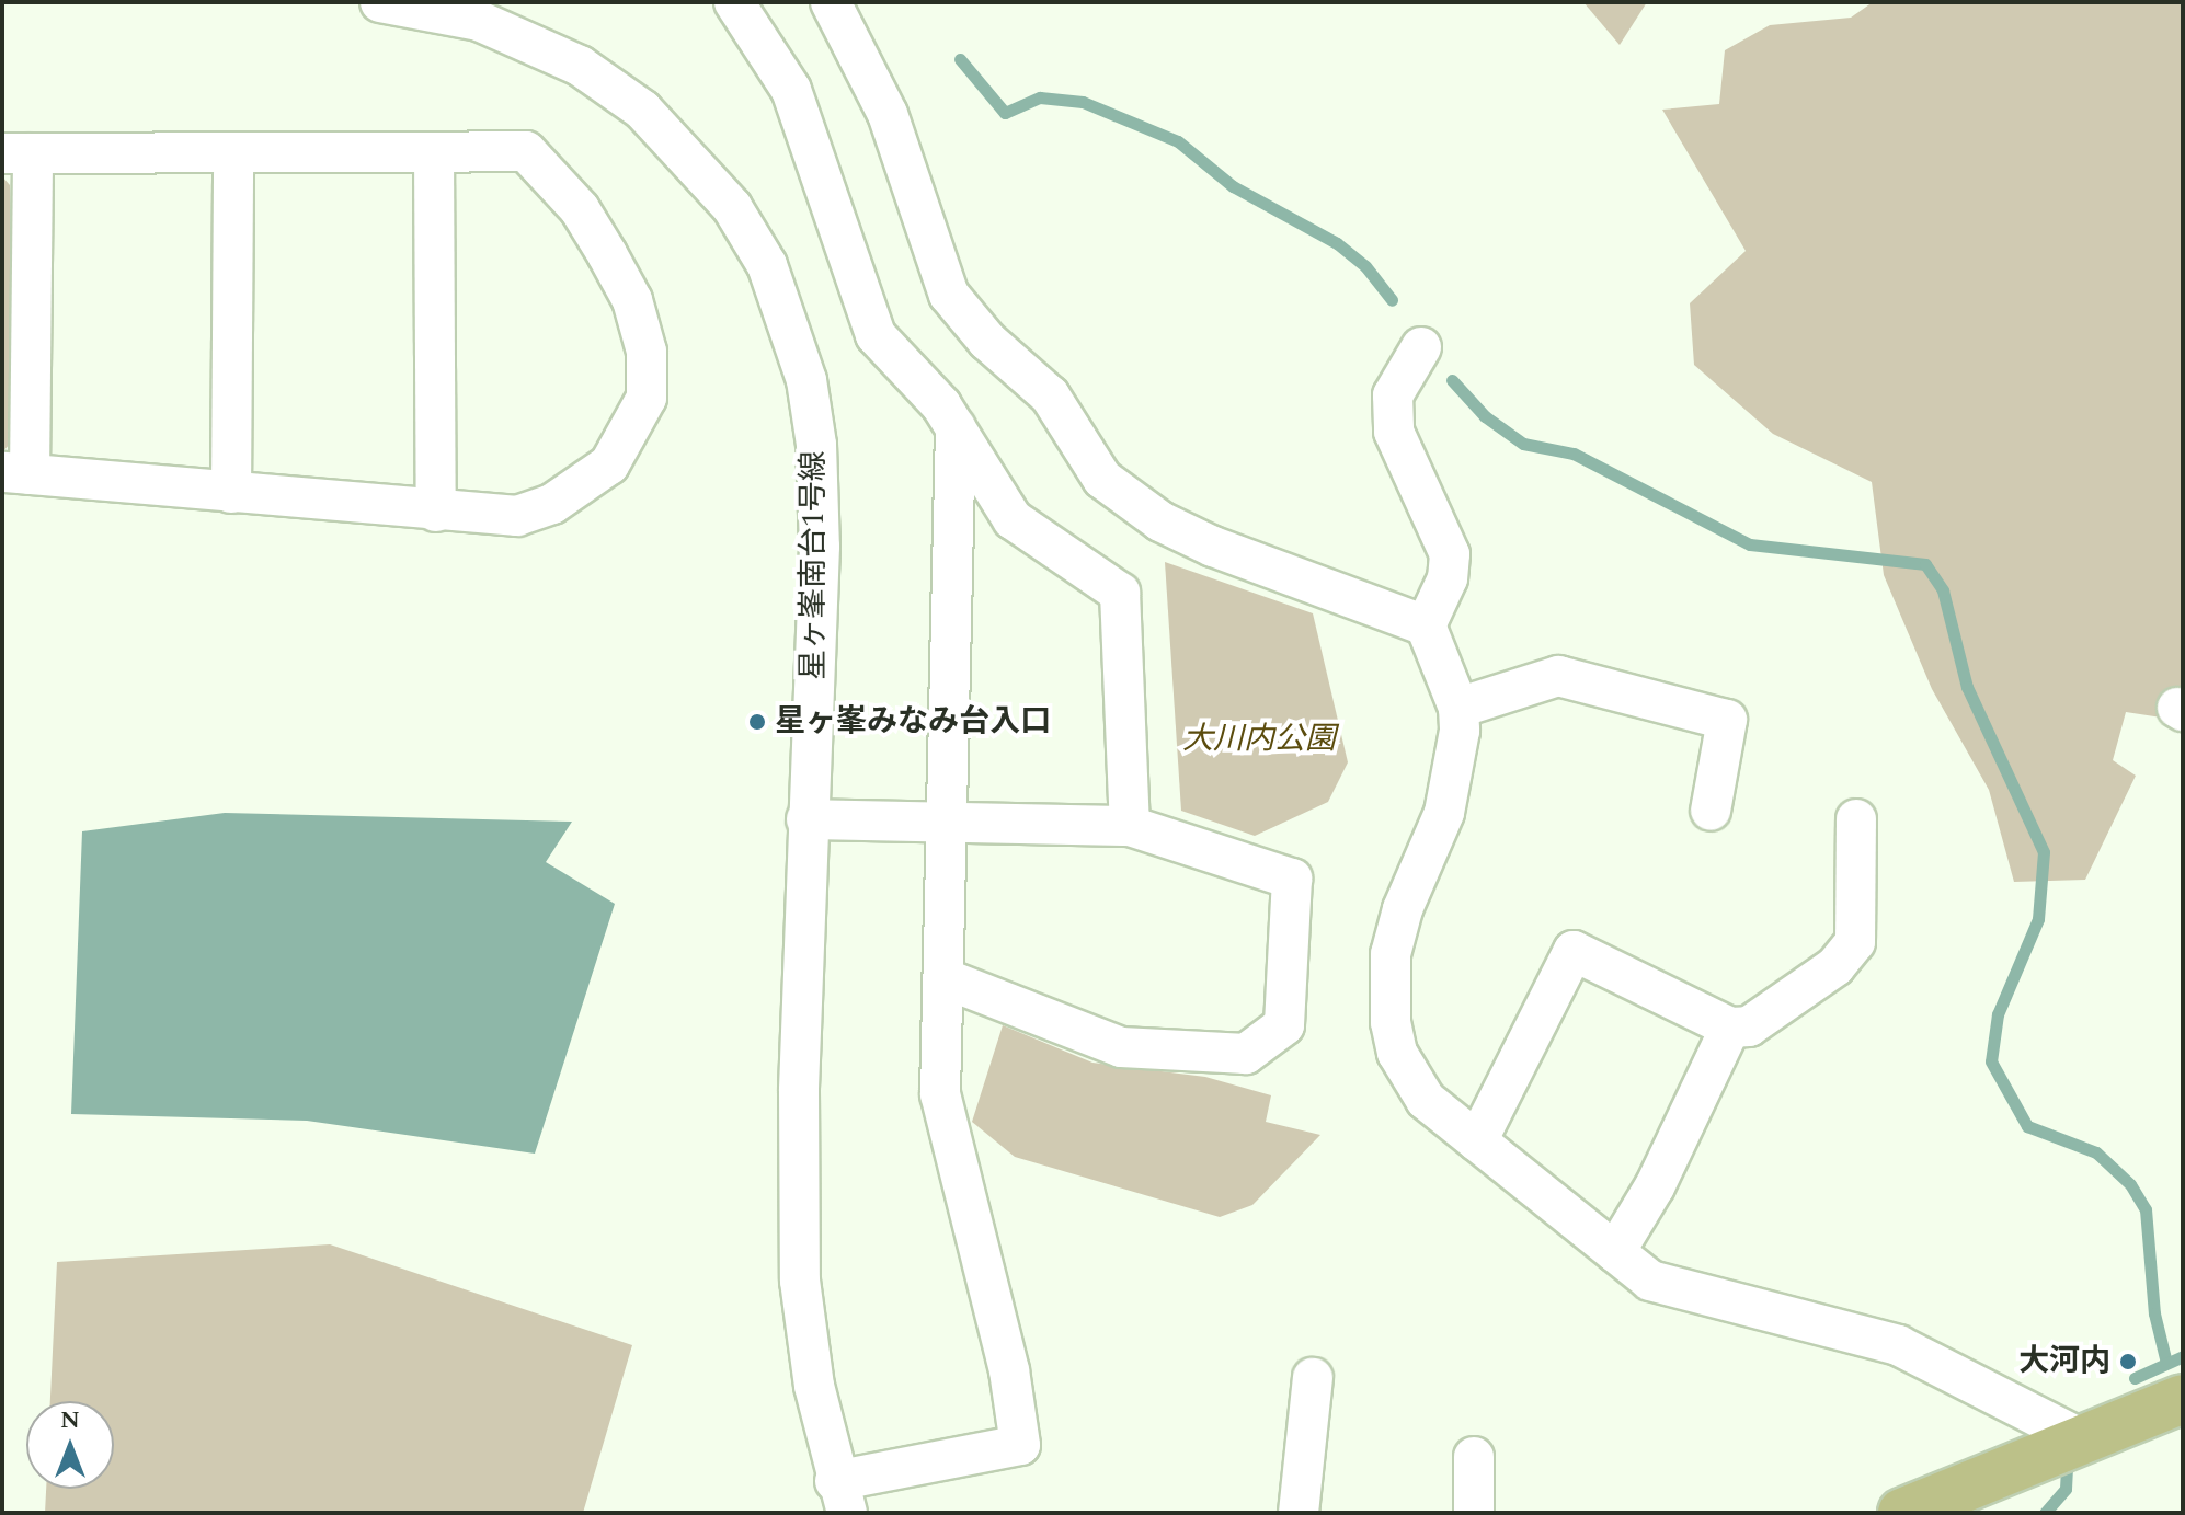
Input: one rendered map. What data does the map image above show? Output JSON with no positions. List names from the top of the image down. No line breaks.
{"streets":{"street":["星ヶ峯南台1号線"]},"parks":["大川内公園"],"places":["星ヶ峯みなみ台入口","大河内"],"north":"top"}
